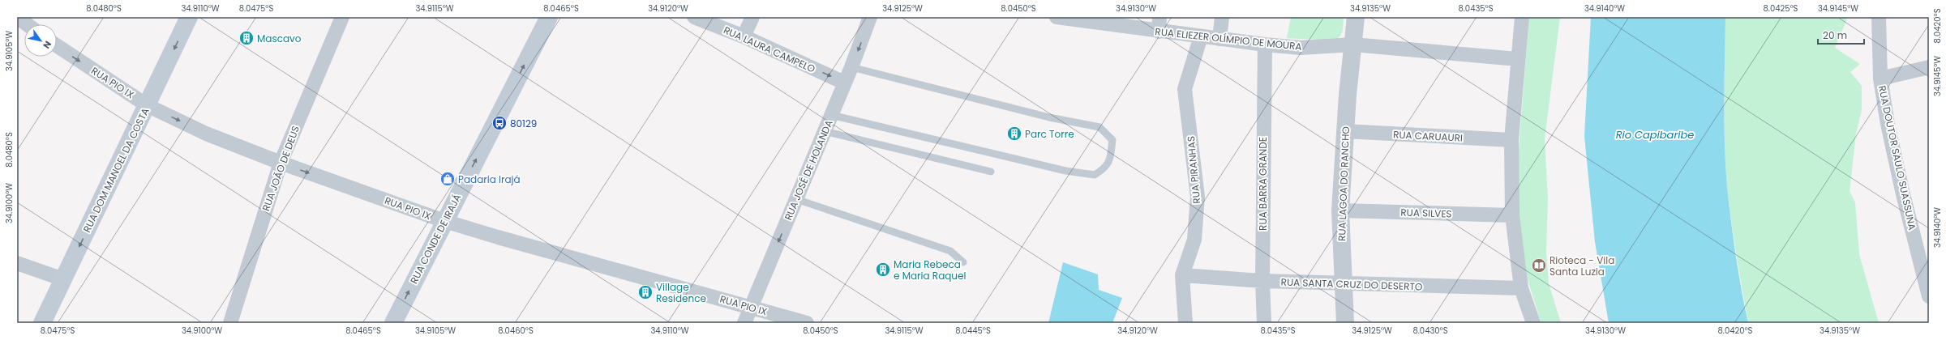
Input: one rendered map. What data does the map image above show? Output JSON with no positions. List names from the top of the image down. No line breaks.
{"streets":{"main road":["RUA DOM MANOEL DA COSTA","RUA CONDE DE IRAJÁ"],"street":["RUA ELIEZER OLÍMPIO DE MOURA","RUA LAURA CAMPELO","RUA PIO IX","RUA CARUAURI","RUA DOUTOR SAULO SUASSUNA","RUA JOÃO DE DEUS","RUA JOSÉ DE HOLANDA","RUA PIRANHAS","RUA BARRA GRANDE","RUA LAGOA DO RANCHO","RUA SILVES","RUA SANTA CRUZ DO DESERTO"]},"crossings":[["RUA ELIEZER OLÍMPIO DE MOURA","RUA PIRANHAS"],["RUA ELIEZER OLÍMPIO DE MOURA","RUA BARRA GRANDE"],["RUA ELIEZER OLÍMPIO DE MOURA","RUA LAGOA DO RANCHO"],["RUA LAURA CAMPELO","RUA JOSÉ DE HOLANDA"],["RUA PIO IX","RUA JOÃO DE DEUS"],["RUA PIO IX","RUA DOM MANOEL DA COSTA"],["RUA PIO IX","RUA JOSÉ DE HOLANDA"],["RUA PIO IX","RUA CONDE DE IRAJÁ"],["RUA CARUAURI","RUA LAGOA DO RANCHO"],["RUA PIRANHAS","RUA SANTA CRUZ DO DESERTO"],["RUA BARRA GRANDE","RUA SANTA CRUZ DO DESERTO"],["RUA LAGOA DO RANCHO","RUA SILVES"],["RUA LAGOA DO RANCHO","RUA SANTA CRUZ DO DESERTO"]],"one_way":["RUA LAURA CAMPELO","RUA PIO IX","RUA DOM MANOEL DA COSTA","RUA JOSÉ DE HOLANDA","RUA CONDE DE IRAJÁ"],"water":["Rio Capibaribe"],"places":{"building":["Mascavo","Parc Torre","Maria Rebeca e Maria Raquel","Village Residence"],"bus stop":["80129"],"shop":["Padaria Irajá"],"library":["Rioteca - Vila Santa Luzia"]},"scale_bar":"20 m","north":"bottom right","coordinates":["8.0480°S","34.9110°W","8.0475°S","34.9115°W","8.0465°S","34.9120°W","34.9125°W","8.0450°S","34.9130°W","34.9135°W","8.0435°S","34.9140°W","8.0425°S","34.9145°W","8.0420°S","34.9105°W","34.9100°W","8.0460°S","8.0445°S","8.0430°S"]}
